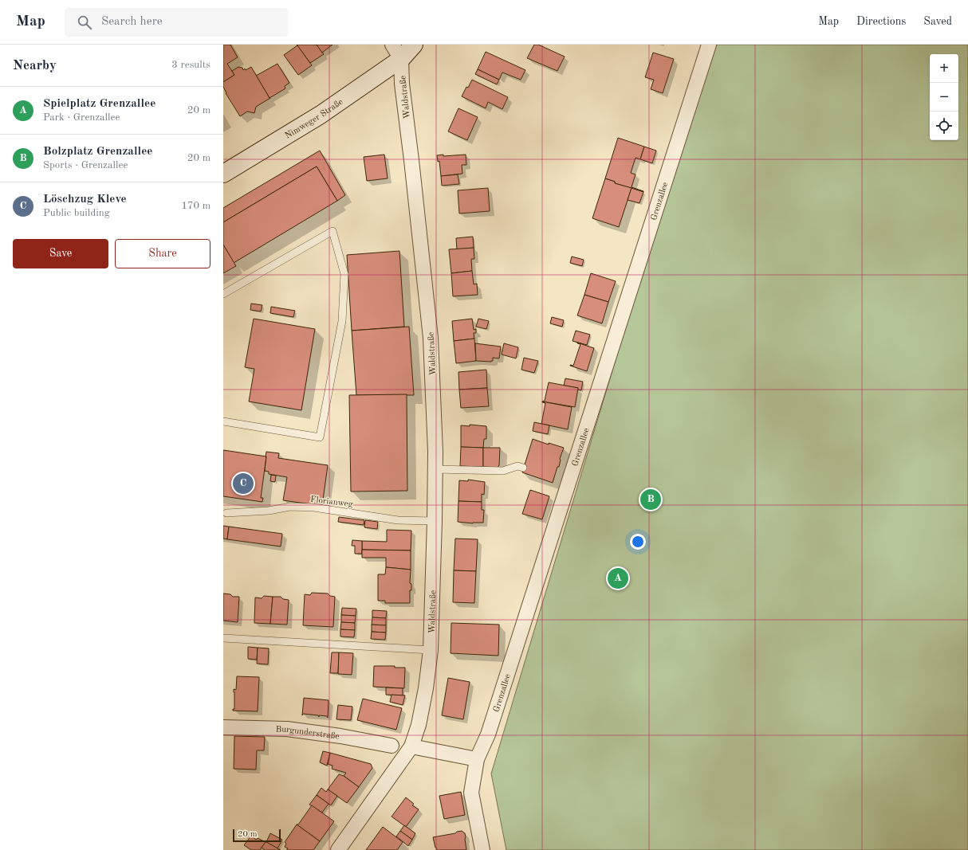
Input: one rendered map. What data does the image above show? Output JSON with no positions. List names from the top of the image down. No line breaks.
{"streets":{"main road":["Nimweger Straße"],"street":["Waldstraße","Grenzallee","Burgunderstraße"],"lane":["Florianweg"]},"crossings":[["Waldstraße","Nimweger Straße"],["Waldstraße","Florianweg"]],"scale_bar":"20 m","page":{"header":"Map","search":"Search here","nav":["Map","Directions","Saved"],"heading":["Nearby","3 results"],"map_buttons":["+","−"],"list":[{"mark":"A","name":"Spielplatz Grenzallee","note":"Park · Grenzallee","value":"20 m"},{"mark":"B","name":"Bolzplatz Grenzallee","note":"Sports · Grenzallee","value":"20 m"},{"mark":"C","name":"Löschzug Kleve","note":"Public building","value":"170 m"}],"buttons":["Save","Share"],"pins":["C","B","A"],"scale":"20 m"}}
